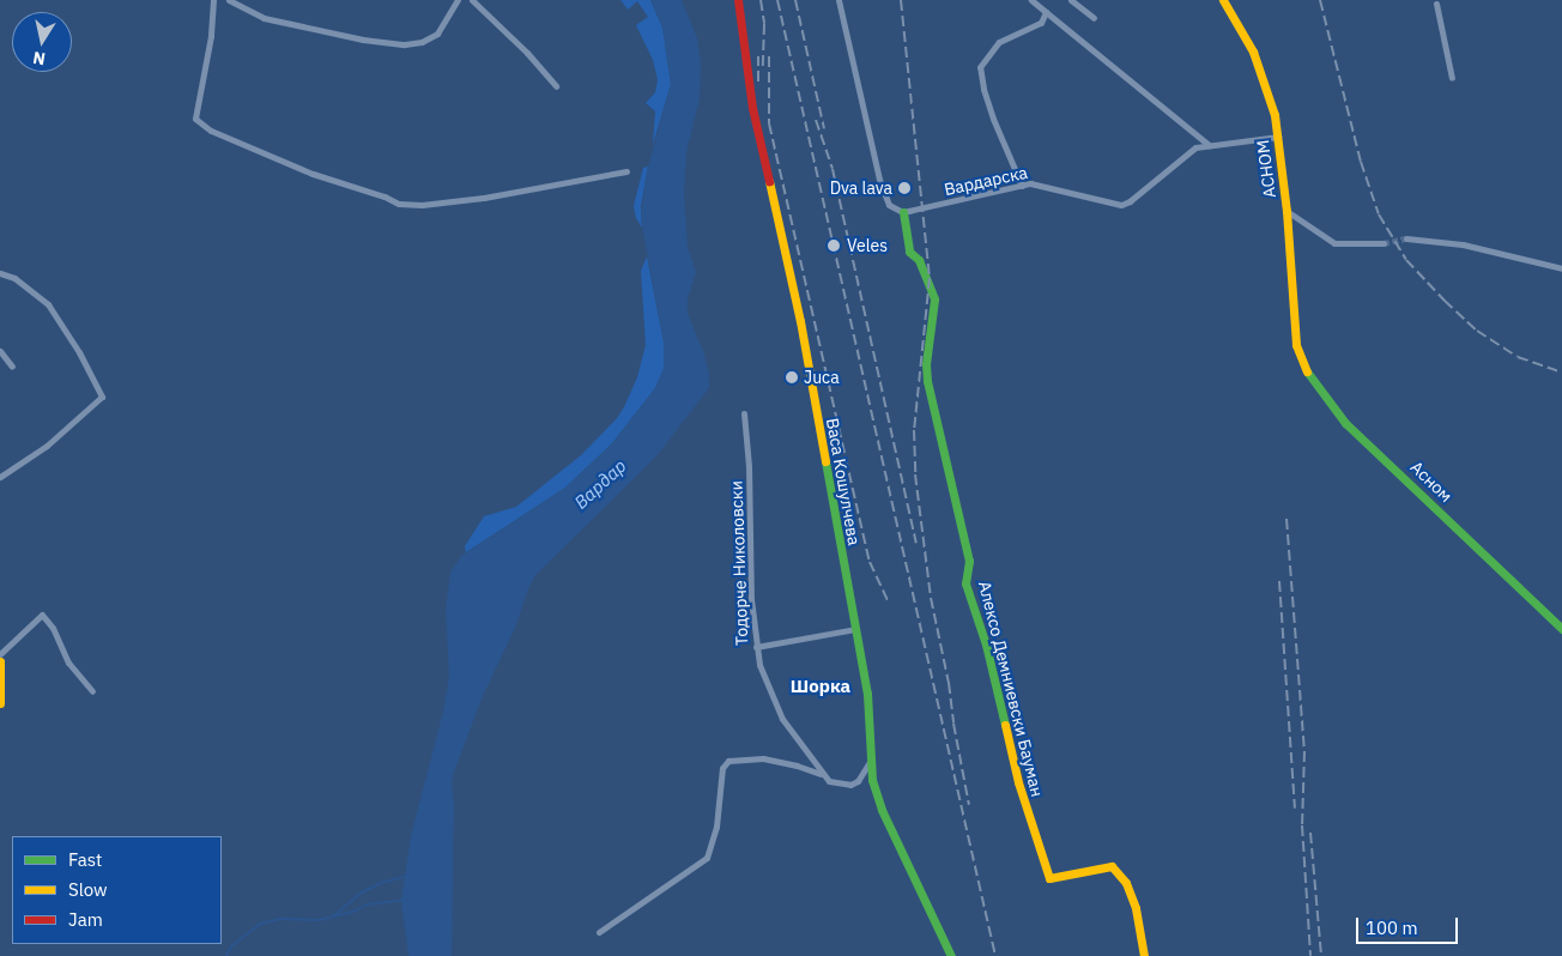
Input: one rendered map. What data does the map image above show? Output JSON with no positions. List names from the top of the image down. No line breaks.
{"streets":{"street":["АСНОМ","Вардарска","Васа Кошулчева","Асном","Тодорче Николовски","Алексо Демниевски Бауман"]},"crossings":[["АСНОМ","Вардарска"],["АСНОМ","Асном"],["Вардарска","Алексо Демниевски Бауман"]],"districts":["Шорка"],"water":["Вардар"],"places":["Dva lava","Veles","Juca"],"legend":["Fast","Slow","Jam"],"scale_bar":"100 m","north":"bottom"}
